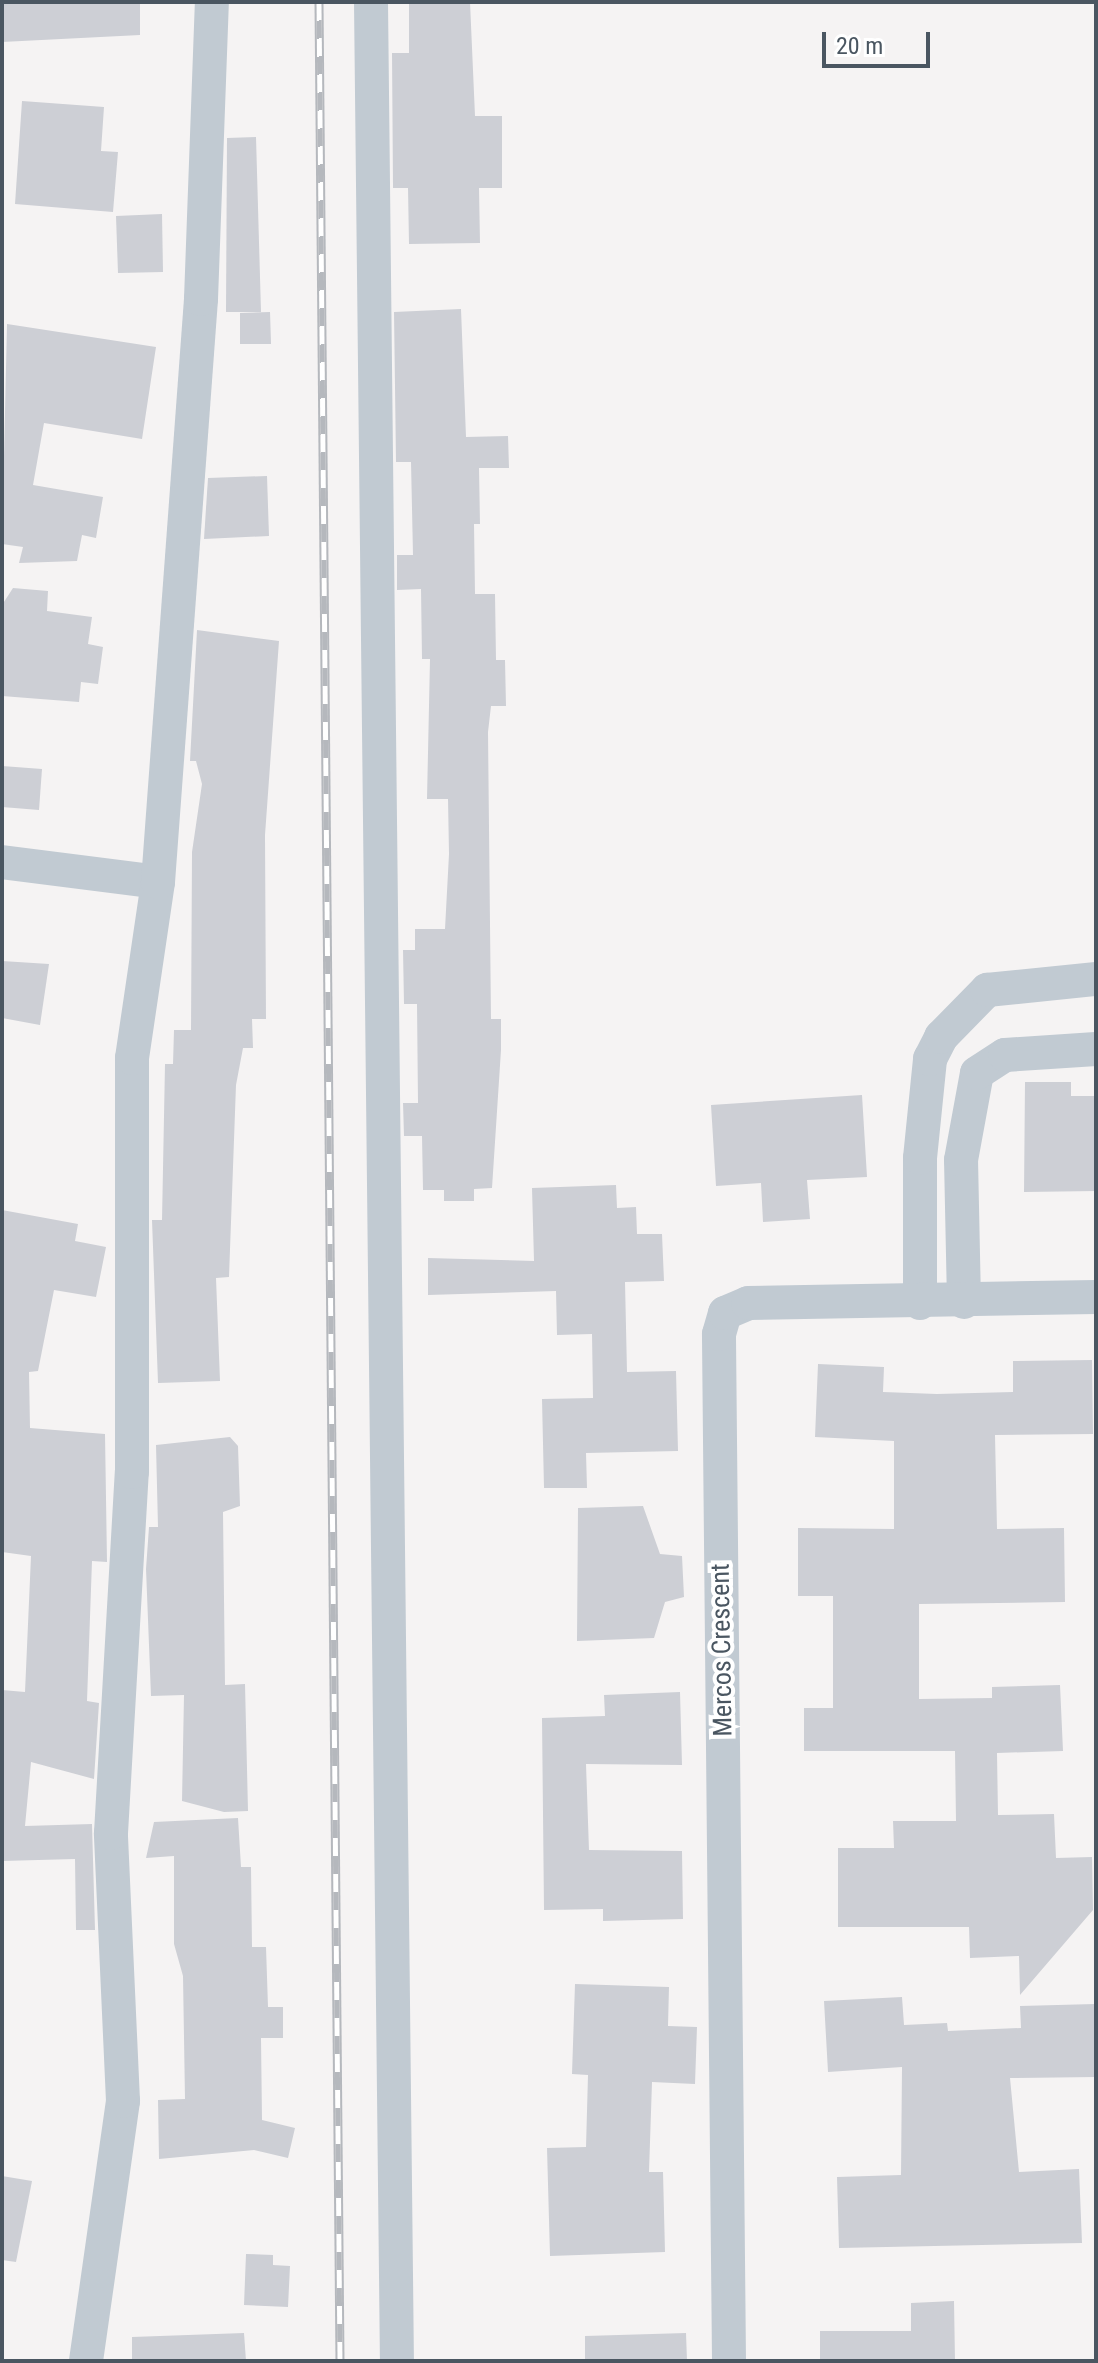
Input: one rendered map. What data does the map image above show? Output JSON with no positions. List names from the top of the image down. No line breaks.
{"streets":{"street":["Mercos Crescent"]},"scale_bar":"20 m"}
